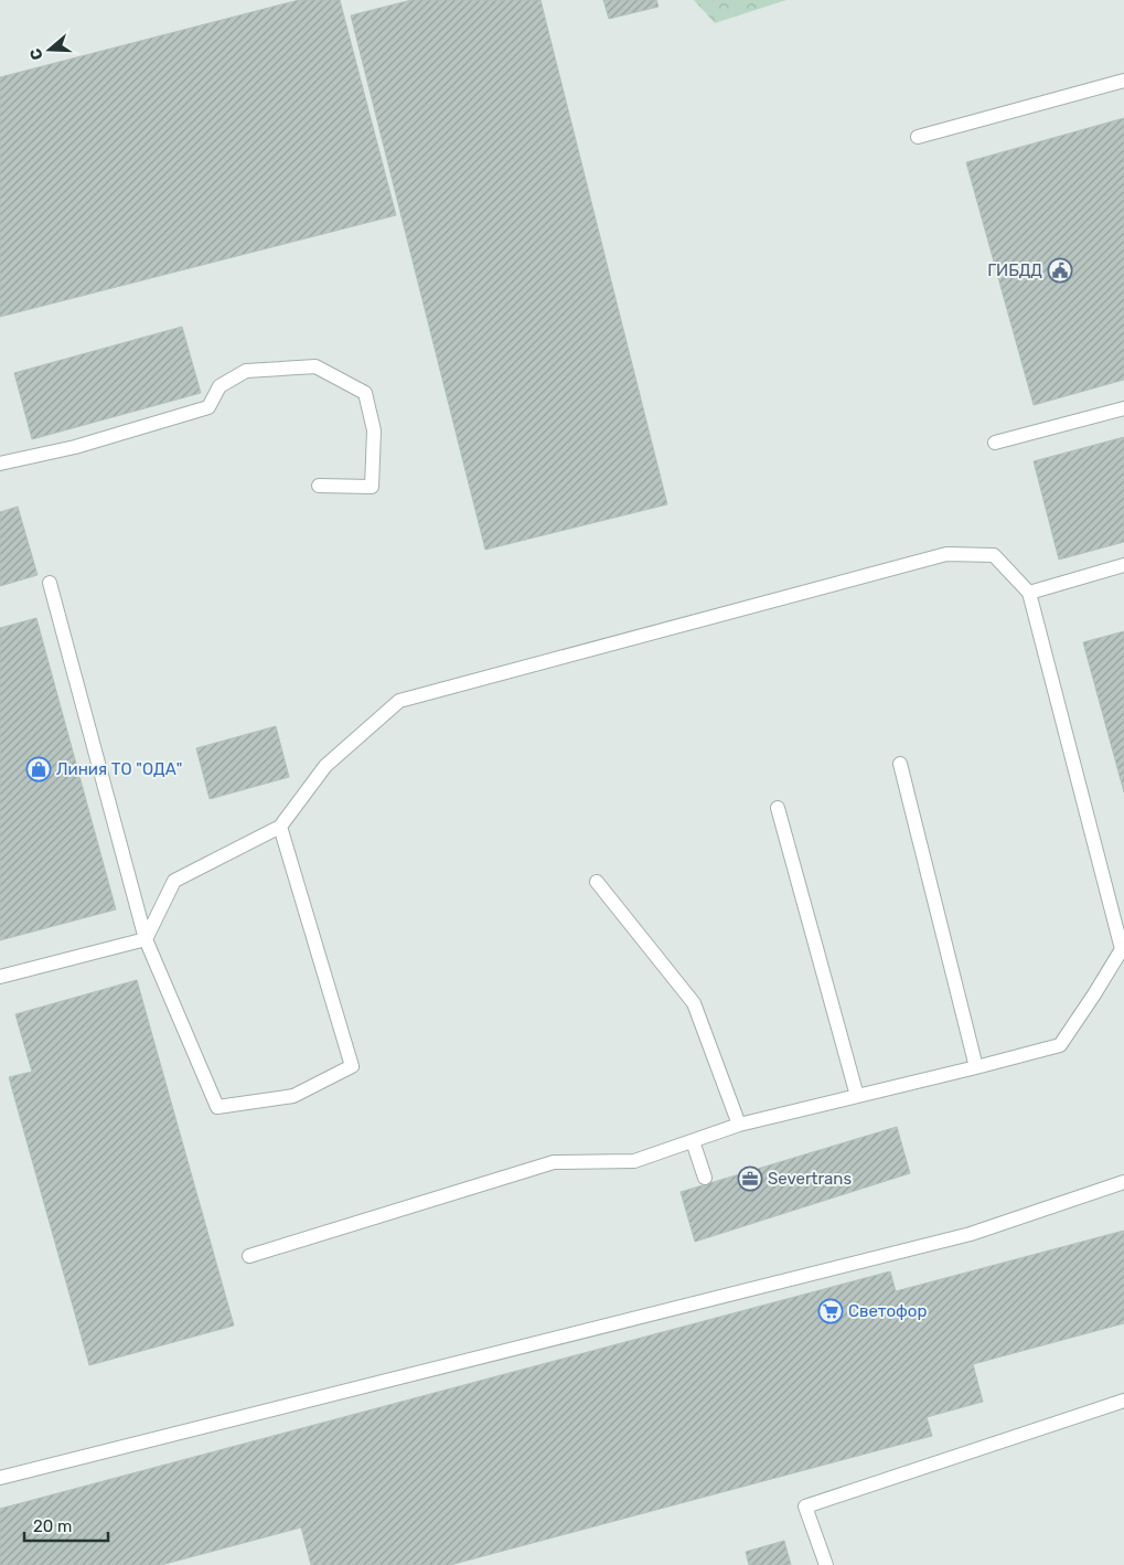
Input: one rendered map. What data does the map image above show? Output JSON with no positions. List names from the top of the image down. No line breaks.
{"places":{"public building":["ГИБДД"],"shop":["Линия ТО \"ОДА\""],"office":["Severtrans"],"supermarket":["Светофор"]},"scale_bar":"20 m","north":"left"}
